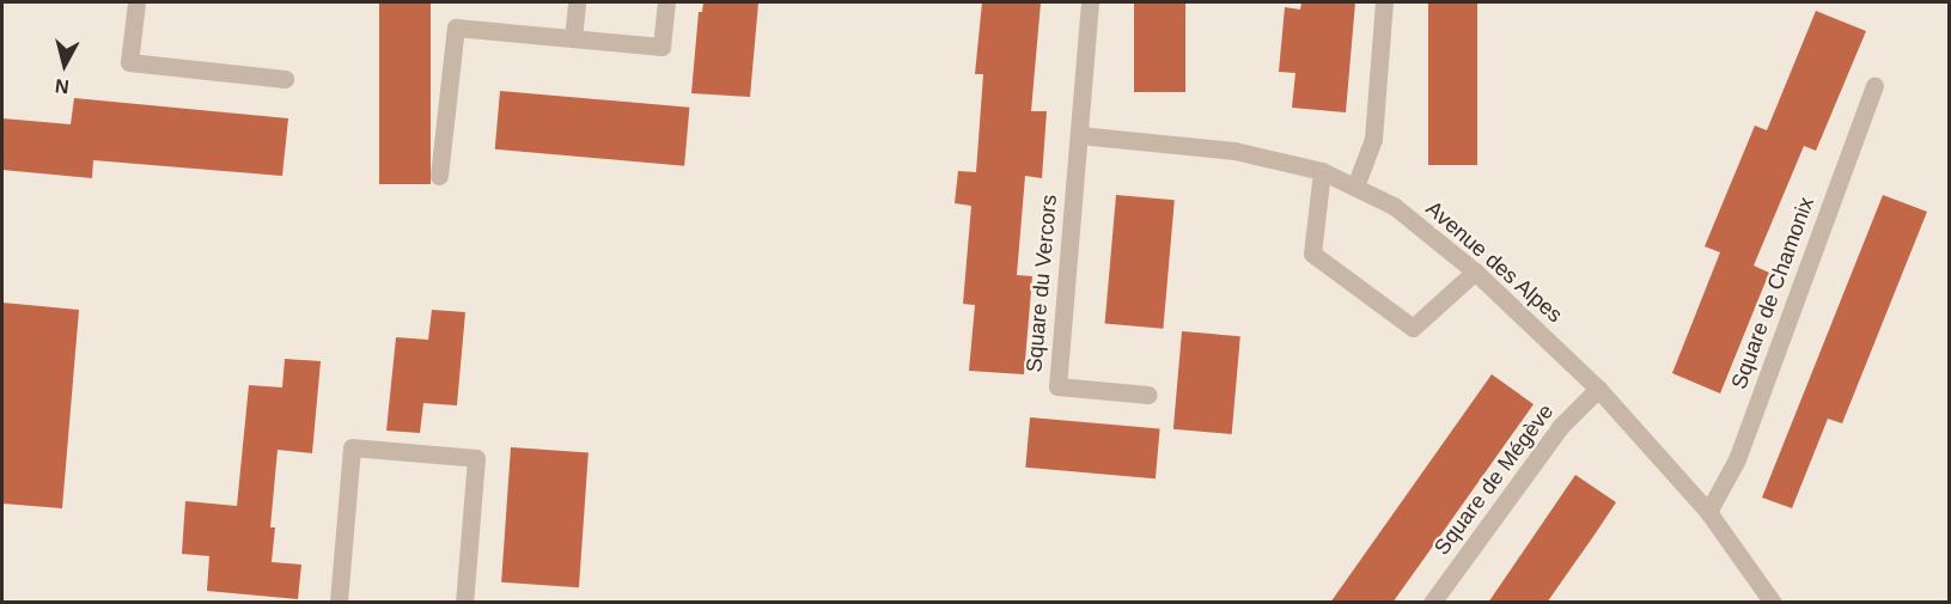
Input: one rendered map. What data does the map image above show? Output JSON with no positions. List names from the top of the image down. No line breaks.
{"streets":{"street":["Avenue des Alpes","Square du Vercors","Square de Chamonix","Square de Mégève"]},"crossings":[["Avenue des Alpes","Square du Vercors"],["Avenue des Alpes","Square de Chamonix"],["Avenue des Alpes","Square de Mégève"]],"north":"bottom"}
